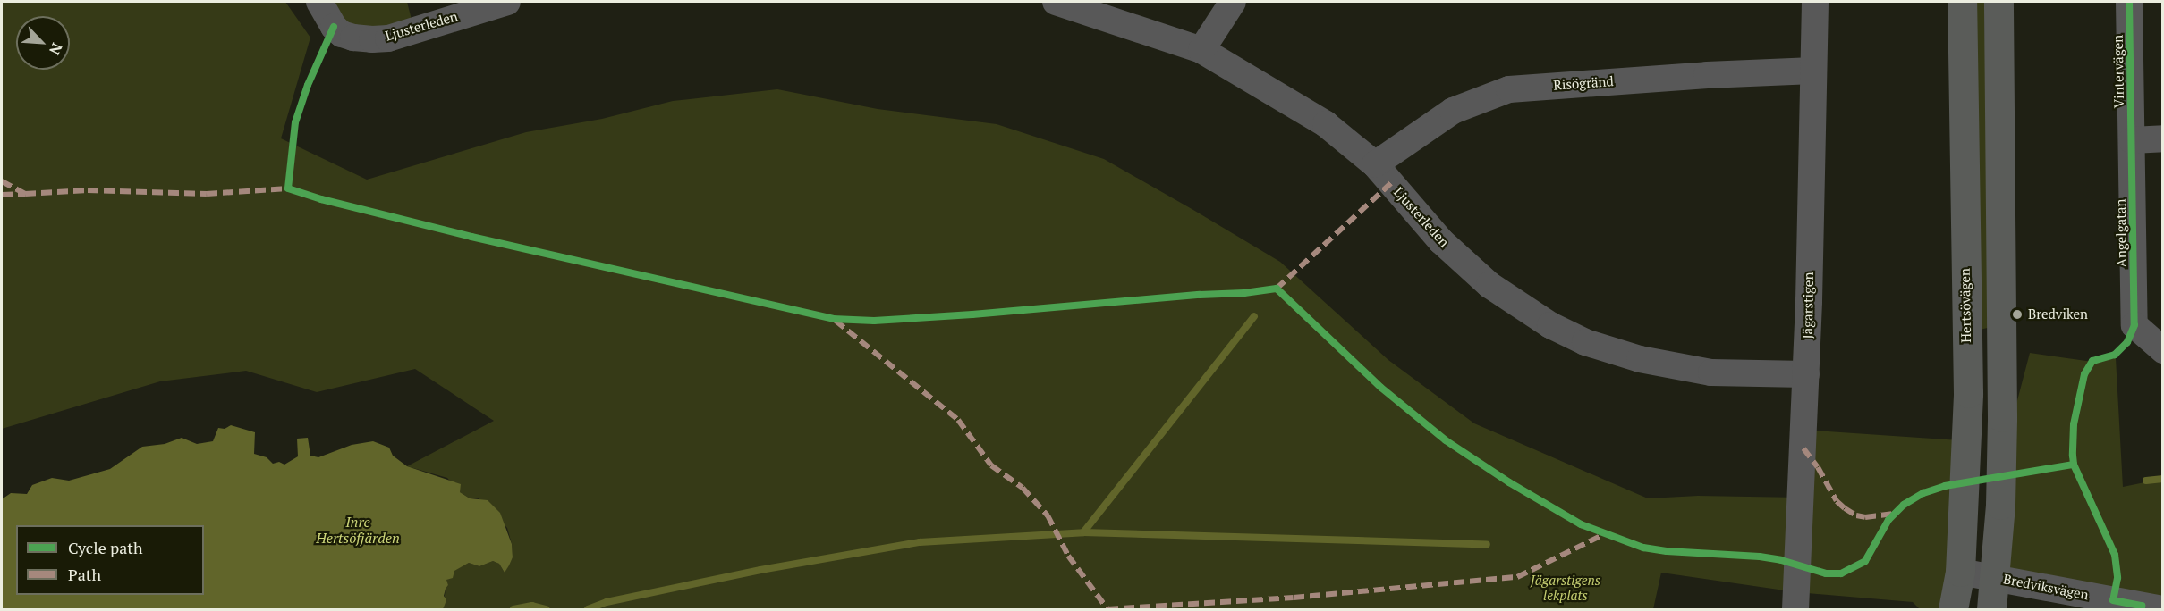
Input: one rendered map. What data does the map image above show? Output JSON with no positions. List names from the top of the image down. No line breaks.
{"streets":{"main road":["Hertsövägen"],"street":["Ljusterleden","Vintervägen","Risögränd","Angelgatan","Jägarstigen","Bredviksvägen"]},"crossings":[["Ljusterleden","Risögränd"],["Ljusterleden","Jägarstigen"],["Vintervägen","Angelgatan"],["Risögränd","Jägarstigen"],["Hertsövägen","Bredviksvägen"]],"water":["Inre Hertsöfjärden"],"parks":["Jägarstigens lekplats"],"places":["Bredviken"],"legend":["Cycle path","Path"],"north":"bottom right"}
